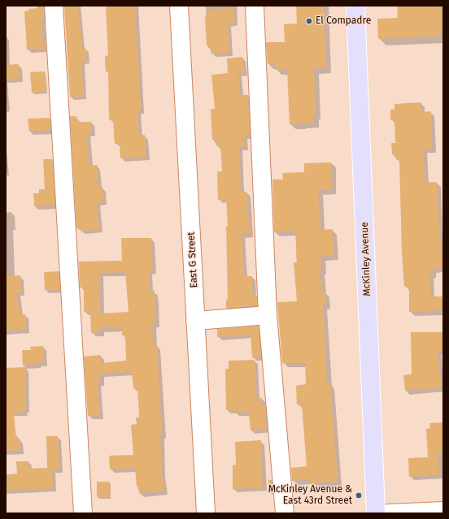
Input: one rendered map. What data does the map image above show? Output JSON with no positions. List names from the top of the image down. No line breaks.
{"streets":{"main road":["McKinley Avenue"],"street":["East G Street"]},"places":["El Compadre","McKinley Avenue & East 43rd Street"]}
